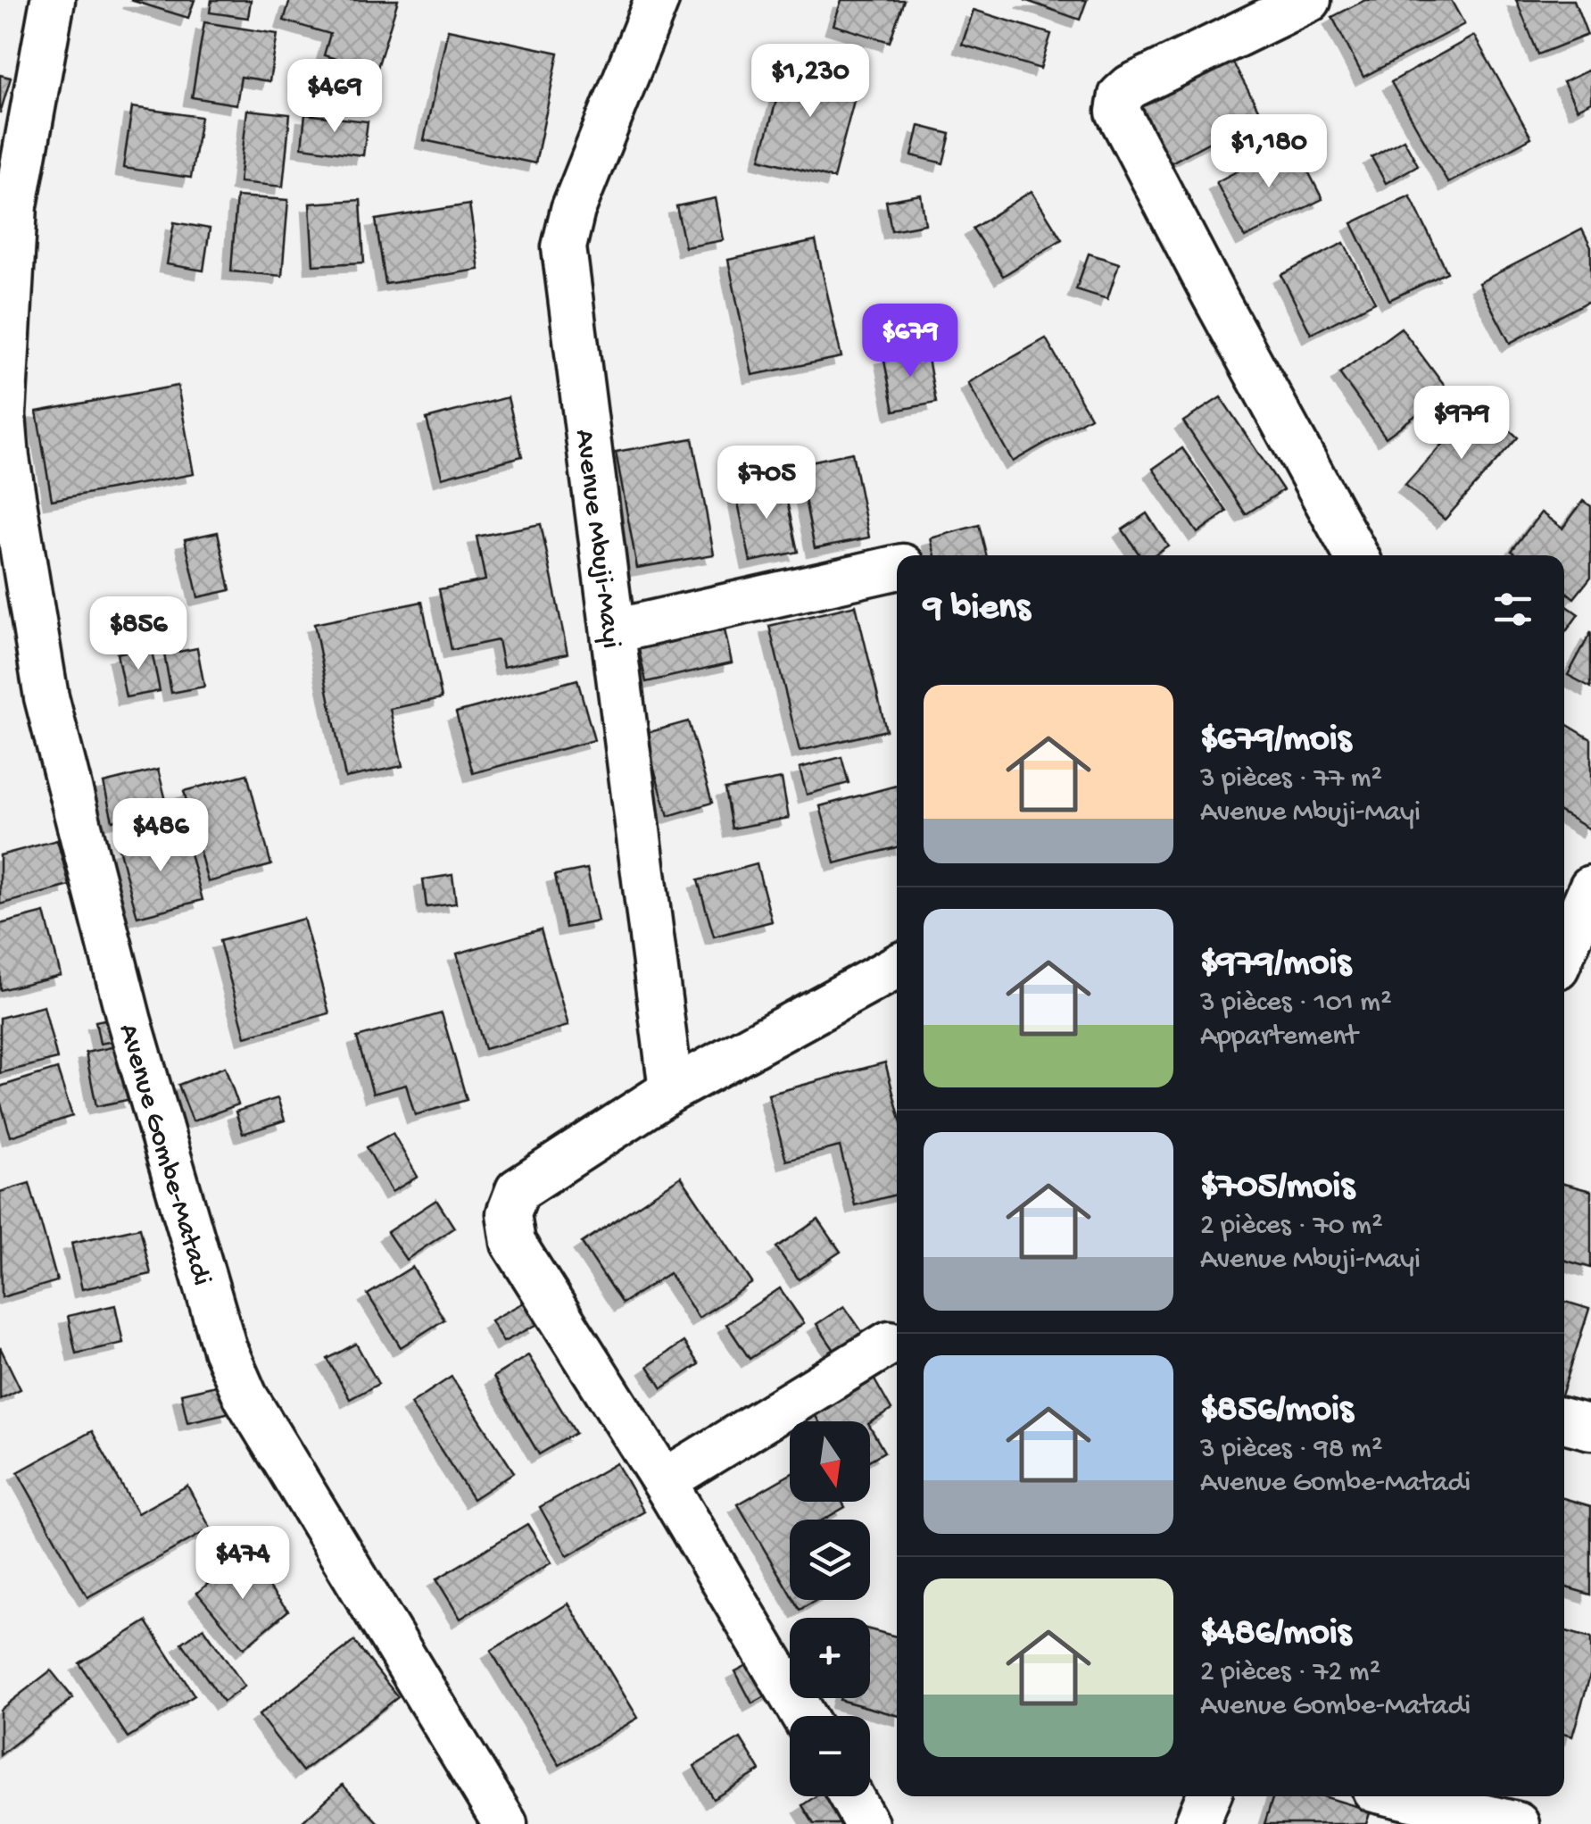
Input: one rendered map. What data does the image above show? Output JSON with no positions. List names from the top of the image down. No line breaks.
{"streets":{"street":["Avenue Mbuji-Mayi","Avenue Gombe-Matadi"]},"north":"bottom","page":{"price":["$1,230","$469","$1,180","$679","$979","$705","$856","$486","$474"],"heading":"9 biens","list":[{"name":"$679/mois","note":"3 pièces · 77 m² · Avenue Mbuji-Mayi"},{"name":"$979/mois","note":"3 pièces · 101 m² · Appartement"},{"name":"$705/mois","note":"2 pièces · 70 m² · Avenue Mbuji-Mayi"},{"name":"$856/mois","note":"3 pièces · 98 m² · Avenue Gombe-Matadi"},{"name":"$486/mois","note":"2 pièces · 72 m² · Avenue Gombe-Matadi"}],"map_buttons":["+","−"]}}
